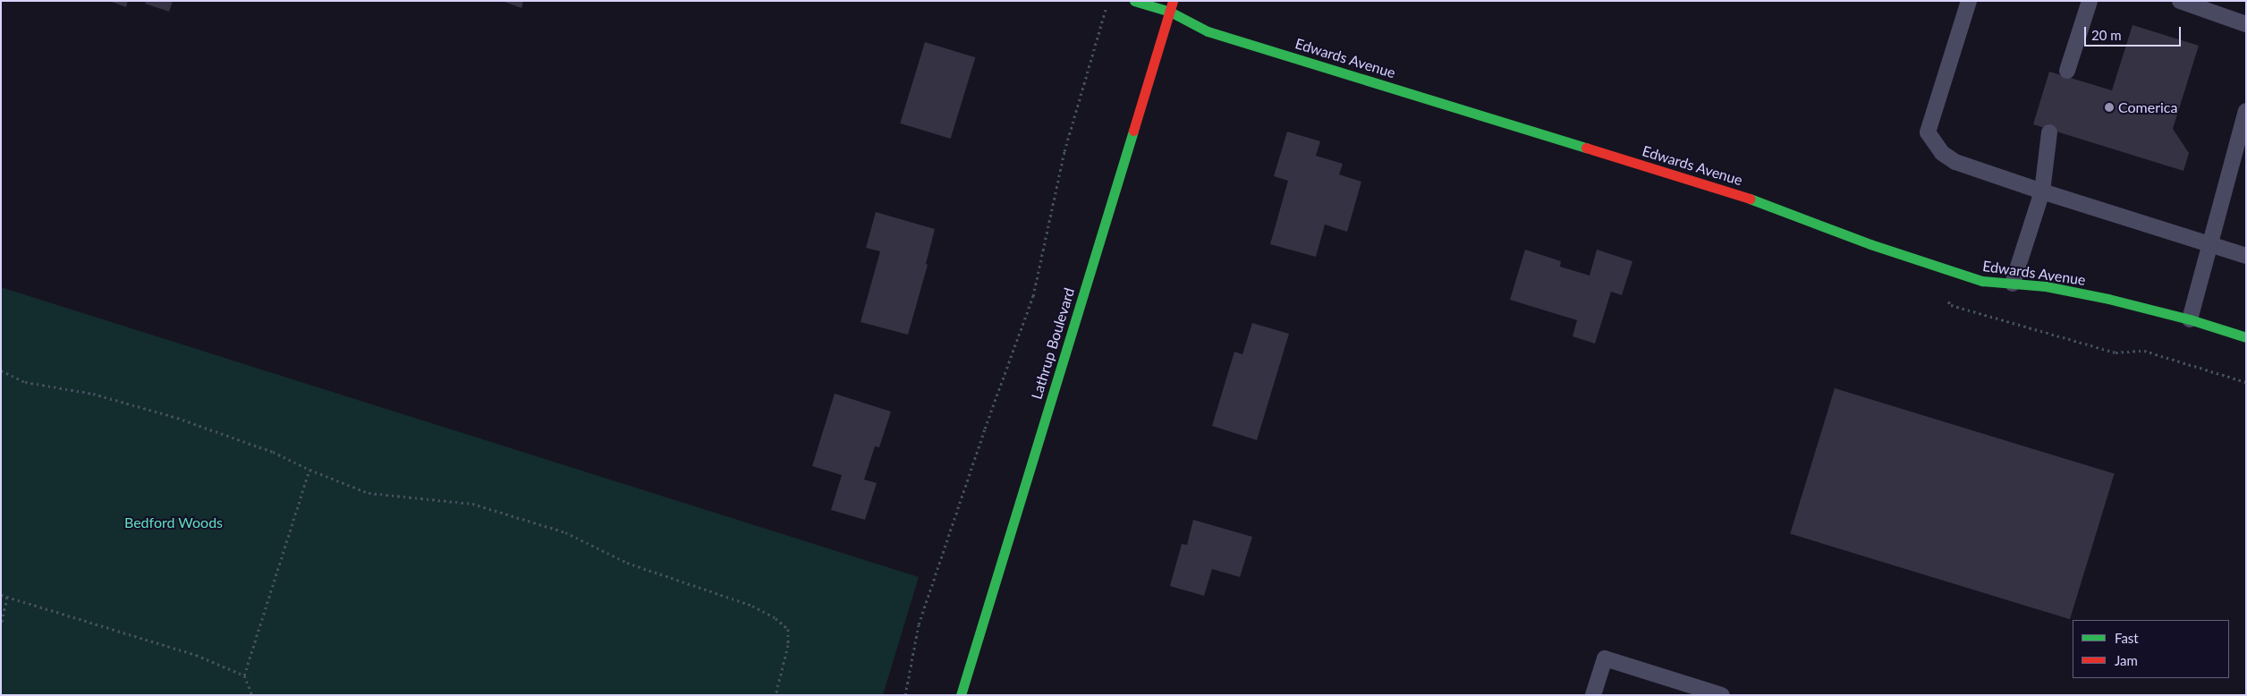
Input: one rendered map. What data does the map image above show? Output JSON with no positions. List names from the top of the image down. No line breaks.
{"streets":{"street":["Edwards Avenue","Lathrup Boulevard"]},"crossings":[["Edwards Avenue","Lathrup Boulevard"]],"parks":["Bedford Woods"],"places":["Comerica"],"legend":["Fast","Jam"],"scale_bar":"20 m"}
